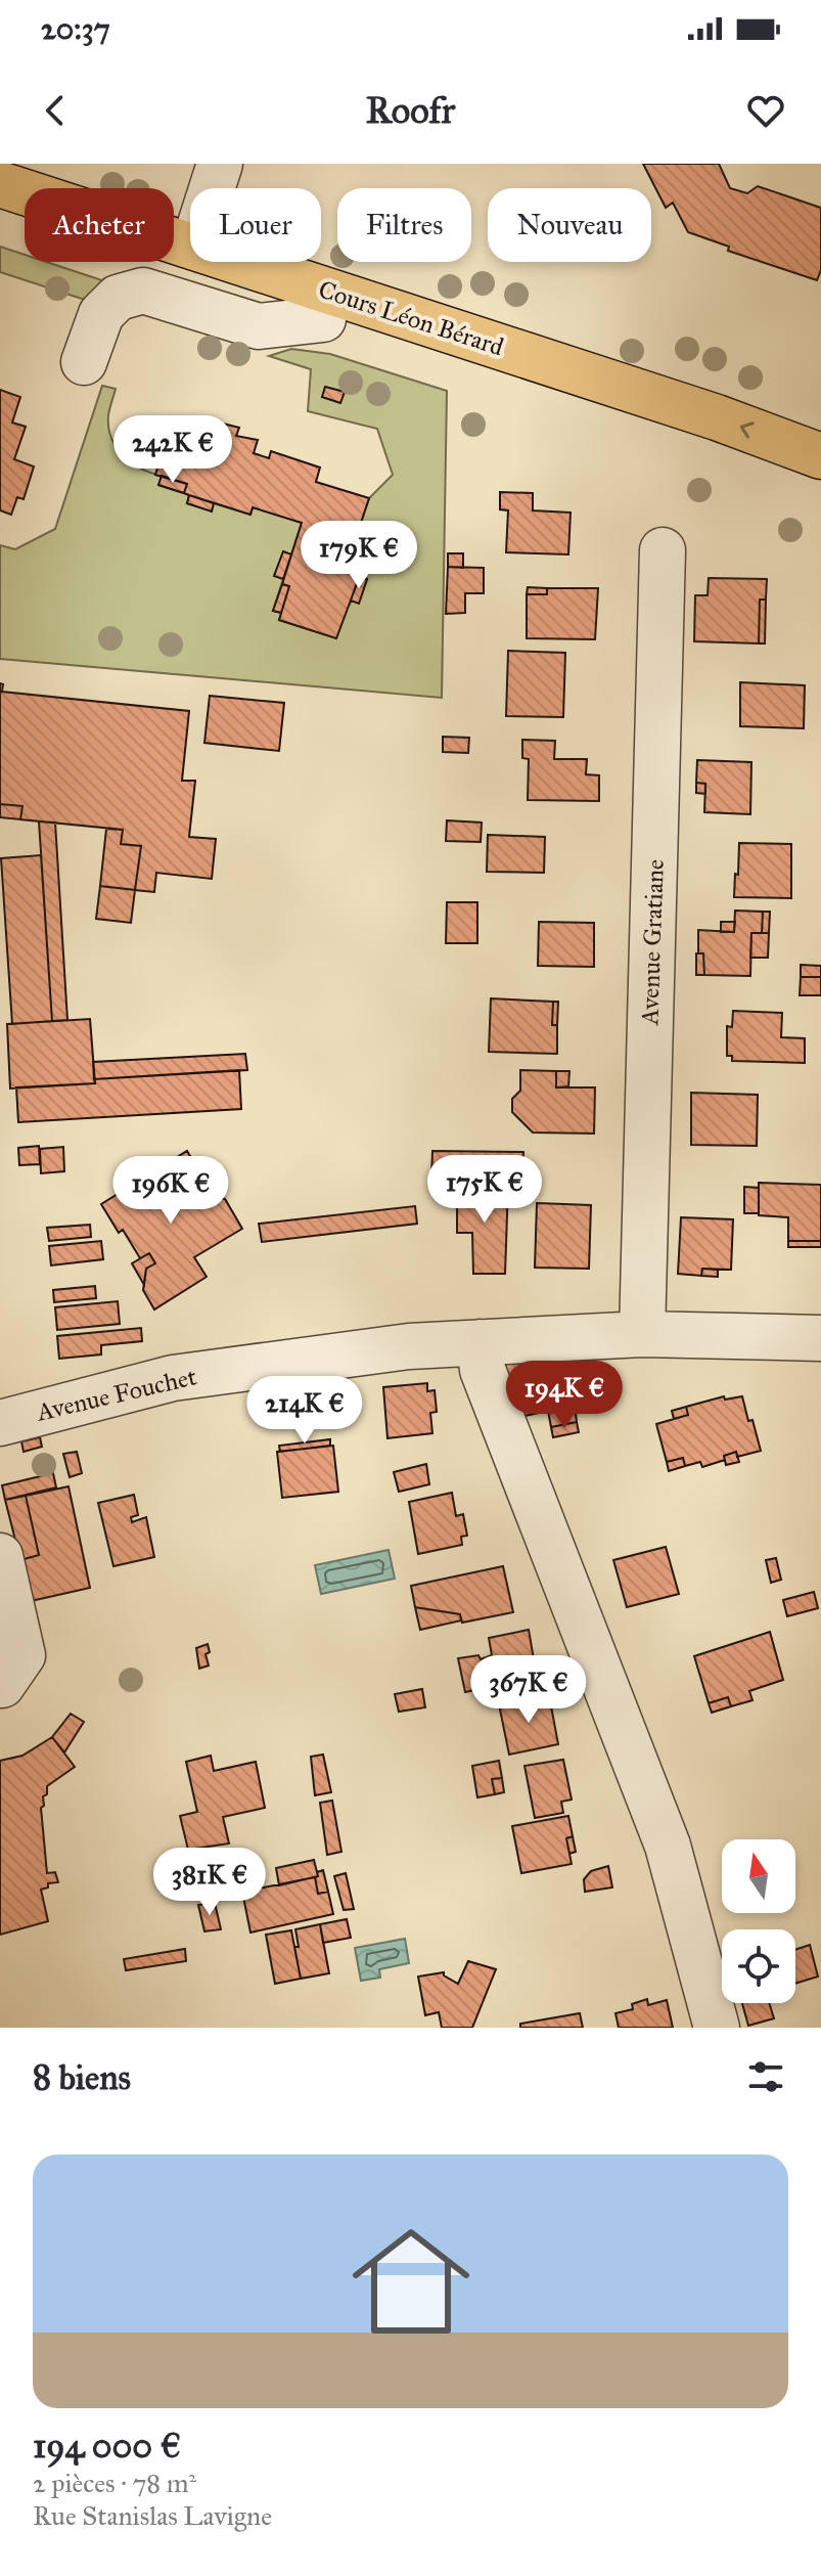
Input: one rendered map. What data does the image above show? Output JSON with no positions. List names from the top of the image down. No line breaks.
{"streets":{"main road":["Cours Léon Bérard"],"street":["Avenue Gratiane","Avenue Fouchet"]},"crossings":[["Avenue Gratiane","Avenue Fouchet"]],"north":"top","page":{"status":"20:37","header":"Roofr","chip":["Acheter","Louer","Filtres","Nouveau"],"price":["242K €","179K €","175K €","196K €","194K €","214K €","367K €","381K €"],"heading":"8 biens","list":[{"name":"194 000 €","note":"2 pièces · 78 m² · Rue Stanislas Lavigne"}]}}
